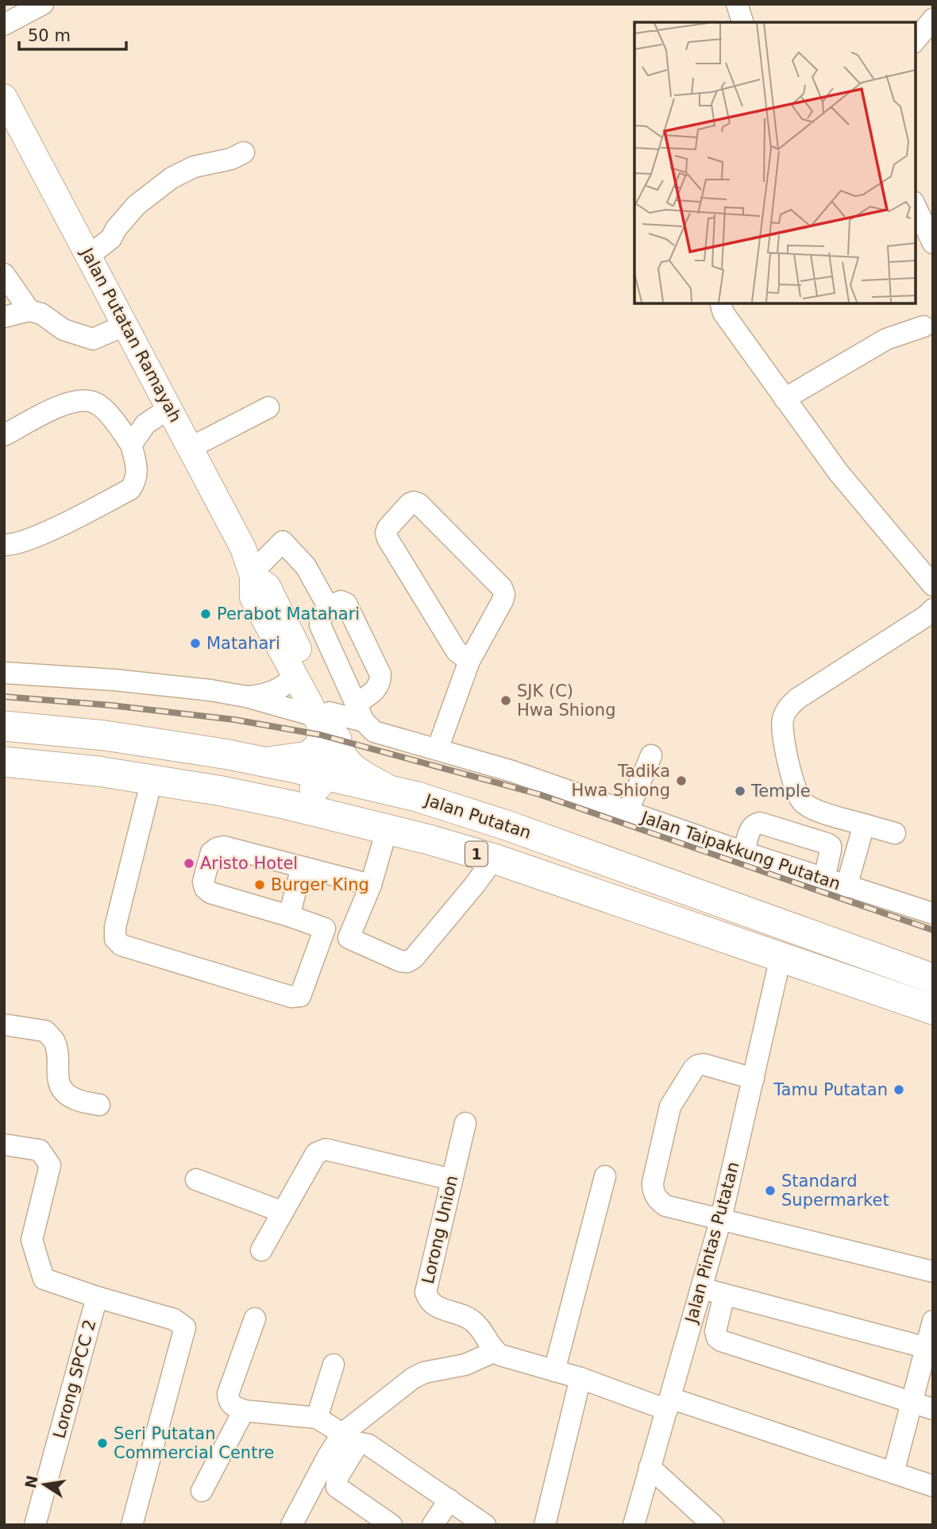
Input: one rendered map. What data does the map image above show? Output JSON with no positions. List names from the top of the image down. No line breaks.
{"streets":{"highway":["Jalan Putatan","1"],"main road":["Jalan Putatan Ramayah"],"street":["Jalan Taipakkung Putatan","Lorong Union","Jalan Pintas Putatan","Lorong SPCC 2"]},"crossings":[["Jalan Putatan Ramayah","Jalan Putatan"],["Jalan Putatan Ramayah","Jalan Taipakkung Putatan"],["1","Jalan Pintas Putatan"]],"places":["Perabot Matahari","Matahari","SJK (C) Hwa Shiong","Tadika Hwa Shiong","Temple","Aristo Hotel","Burger King","Tamu Putatan","Standard Supermarket","Seri Putatan Commercial Centre"],"scale_bar":"50 m","north":"left"}
